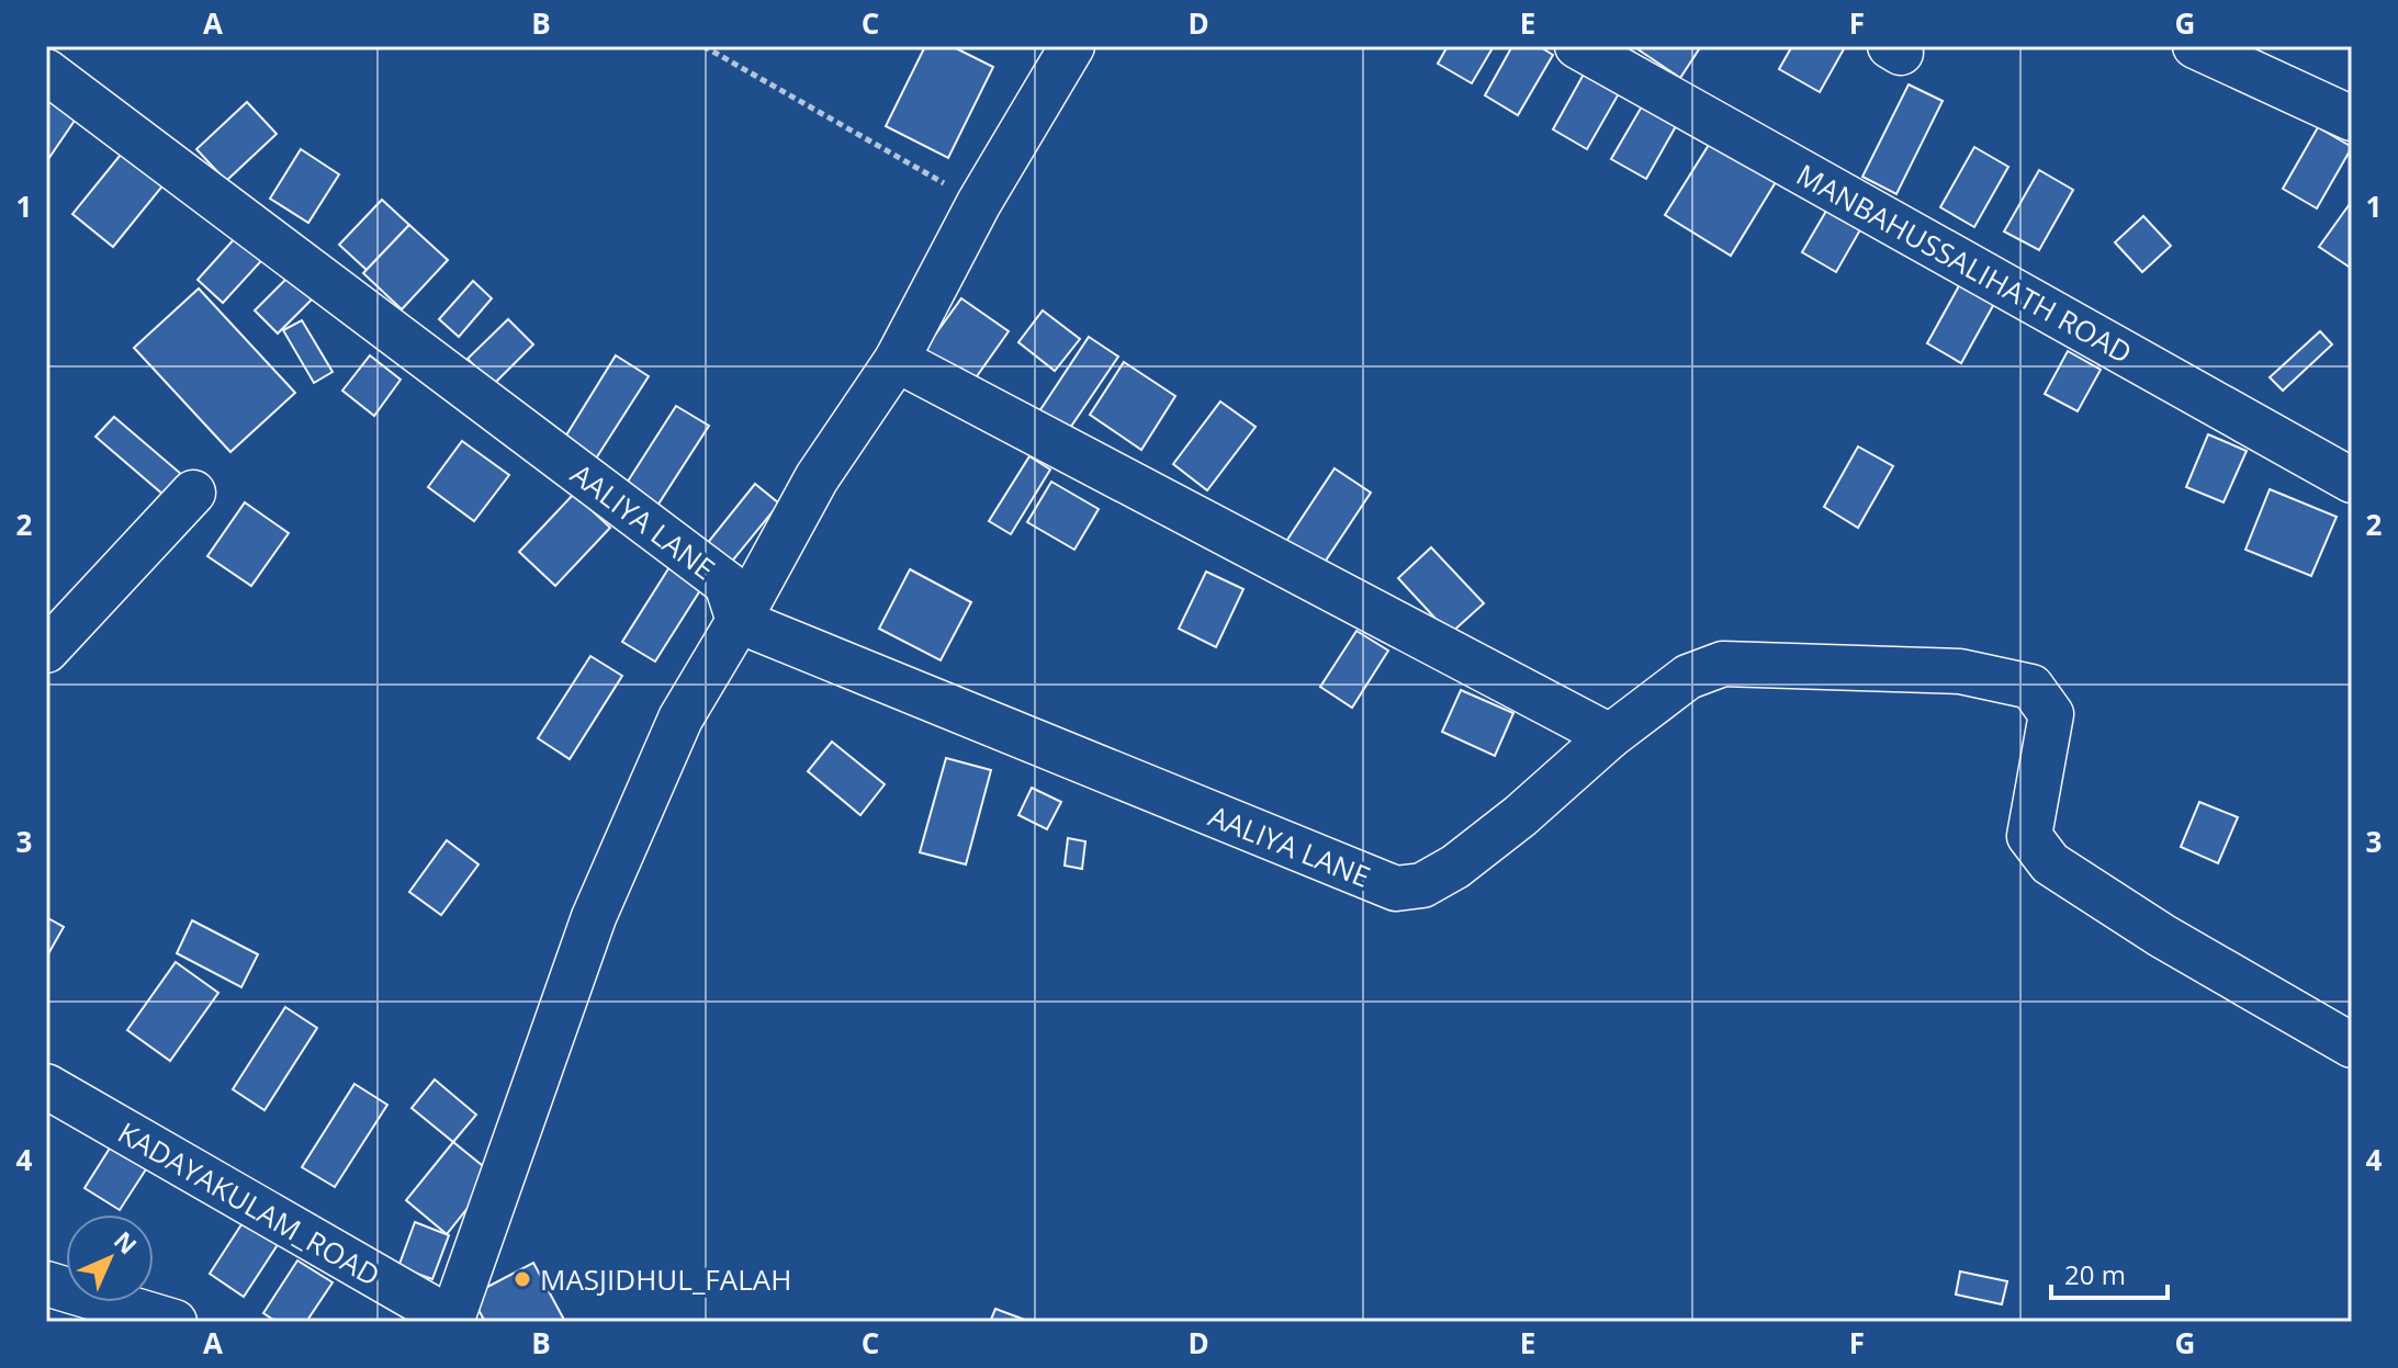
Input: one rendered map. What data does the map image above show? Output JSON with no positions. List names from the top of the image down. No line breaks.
{"streets":{"street":["MANBAHUSSALIHATH ROAD","AALIYA LANE","KADAYAKULAM_ROAD"]},"places":["MASJIDHUL_FALAH"],"scale_bar":"20 m","north":"top right","grid":{"columns":["A","B","C","D","E","F","G"],"rows":["1","2","3","4"]}}
